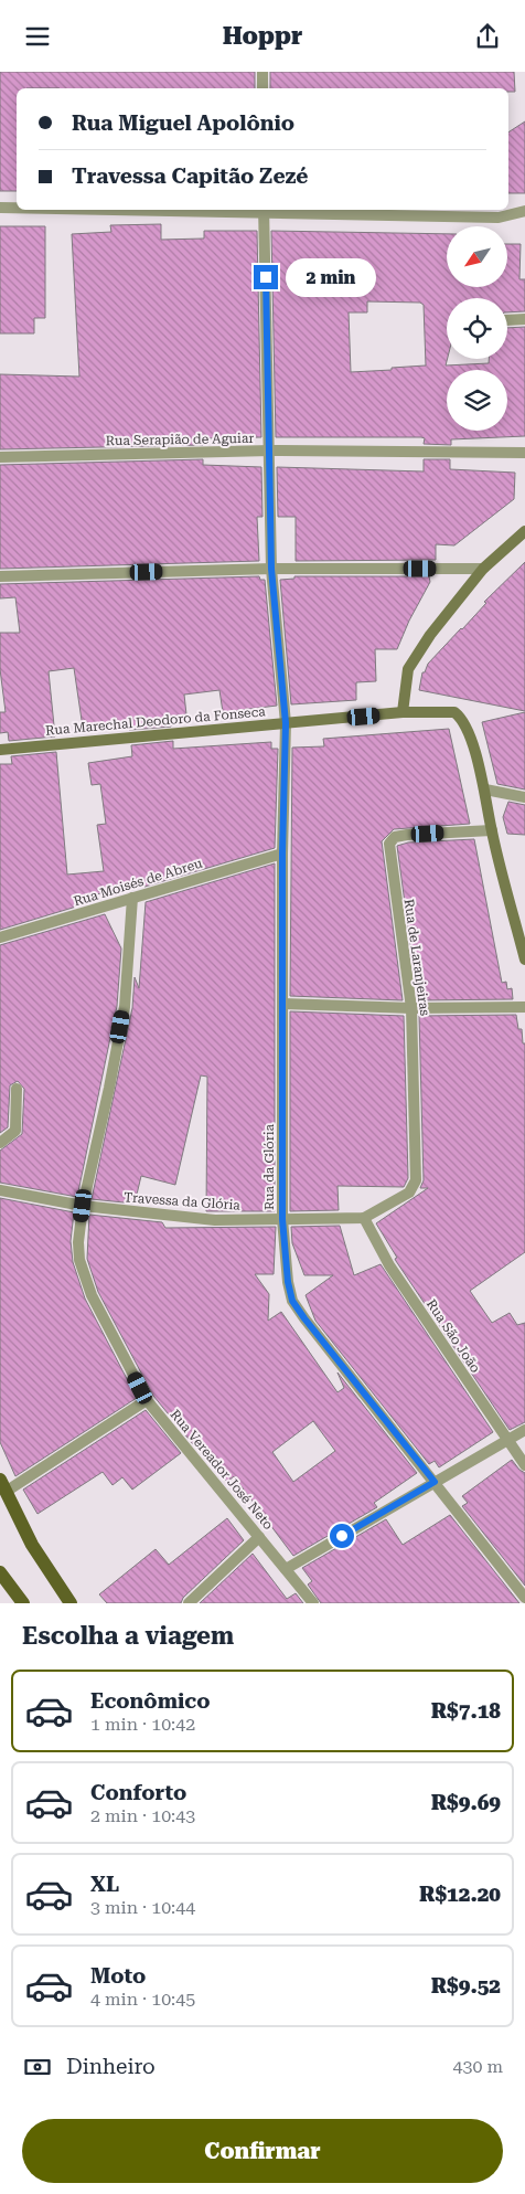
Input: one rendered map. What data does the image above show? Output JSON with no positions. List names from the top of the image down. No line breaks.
{"streets":{"street":["Rua Serapião de Aguiar","Rua Marechal Deodoro da Fonseca","Rua Moisés de Abreu","Rua de Laranjeiras","Rua da Glória","Travessa da Glória","Rua São João","Rua Vereador José Neto"]},"crossings":[["Rua Serapião de Aguiar","Rua da Glória"],["Rua Marechal Deodoro da Fonseca","Rua da Glória"],["Rua Moisés de Abreu","Rua da Glória"],["Rua Moisés de Abreu","Rua Vereador José Neto"],["Rua de Laranjeiras","Travessa da Glória"],["Rua de Laranjeiras","Rua São João"],["Rua da Glória","Travessa da Glória"],["Travessa da Glória","Rua São João"],["Travessa da Glória","Rua Vereador José Neto"]],"north":"bottom left","page":{"header":"Hoppr","banner":["Rua Miguel Apolônio","Travessa Capitão Zezé"],"bubble":"2 min","heading":"Escolha a viagem","list":[{"name":"Econômico","note":"1 min · 10:42","value":"R$7.18"},{"name":"Conforto","note":"2 min · 10:43","value":"R$9.69"},{"name":"XL","note":"3 min · 10:44","value":"R$12.20"},{"name":"Moto","note":"4 min · 10:45","value":"R$9.52"}],"pay":["Dinheiro","430 m"],"buttons":"Confirmar"}}
